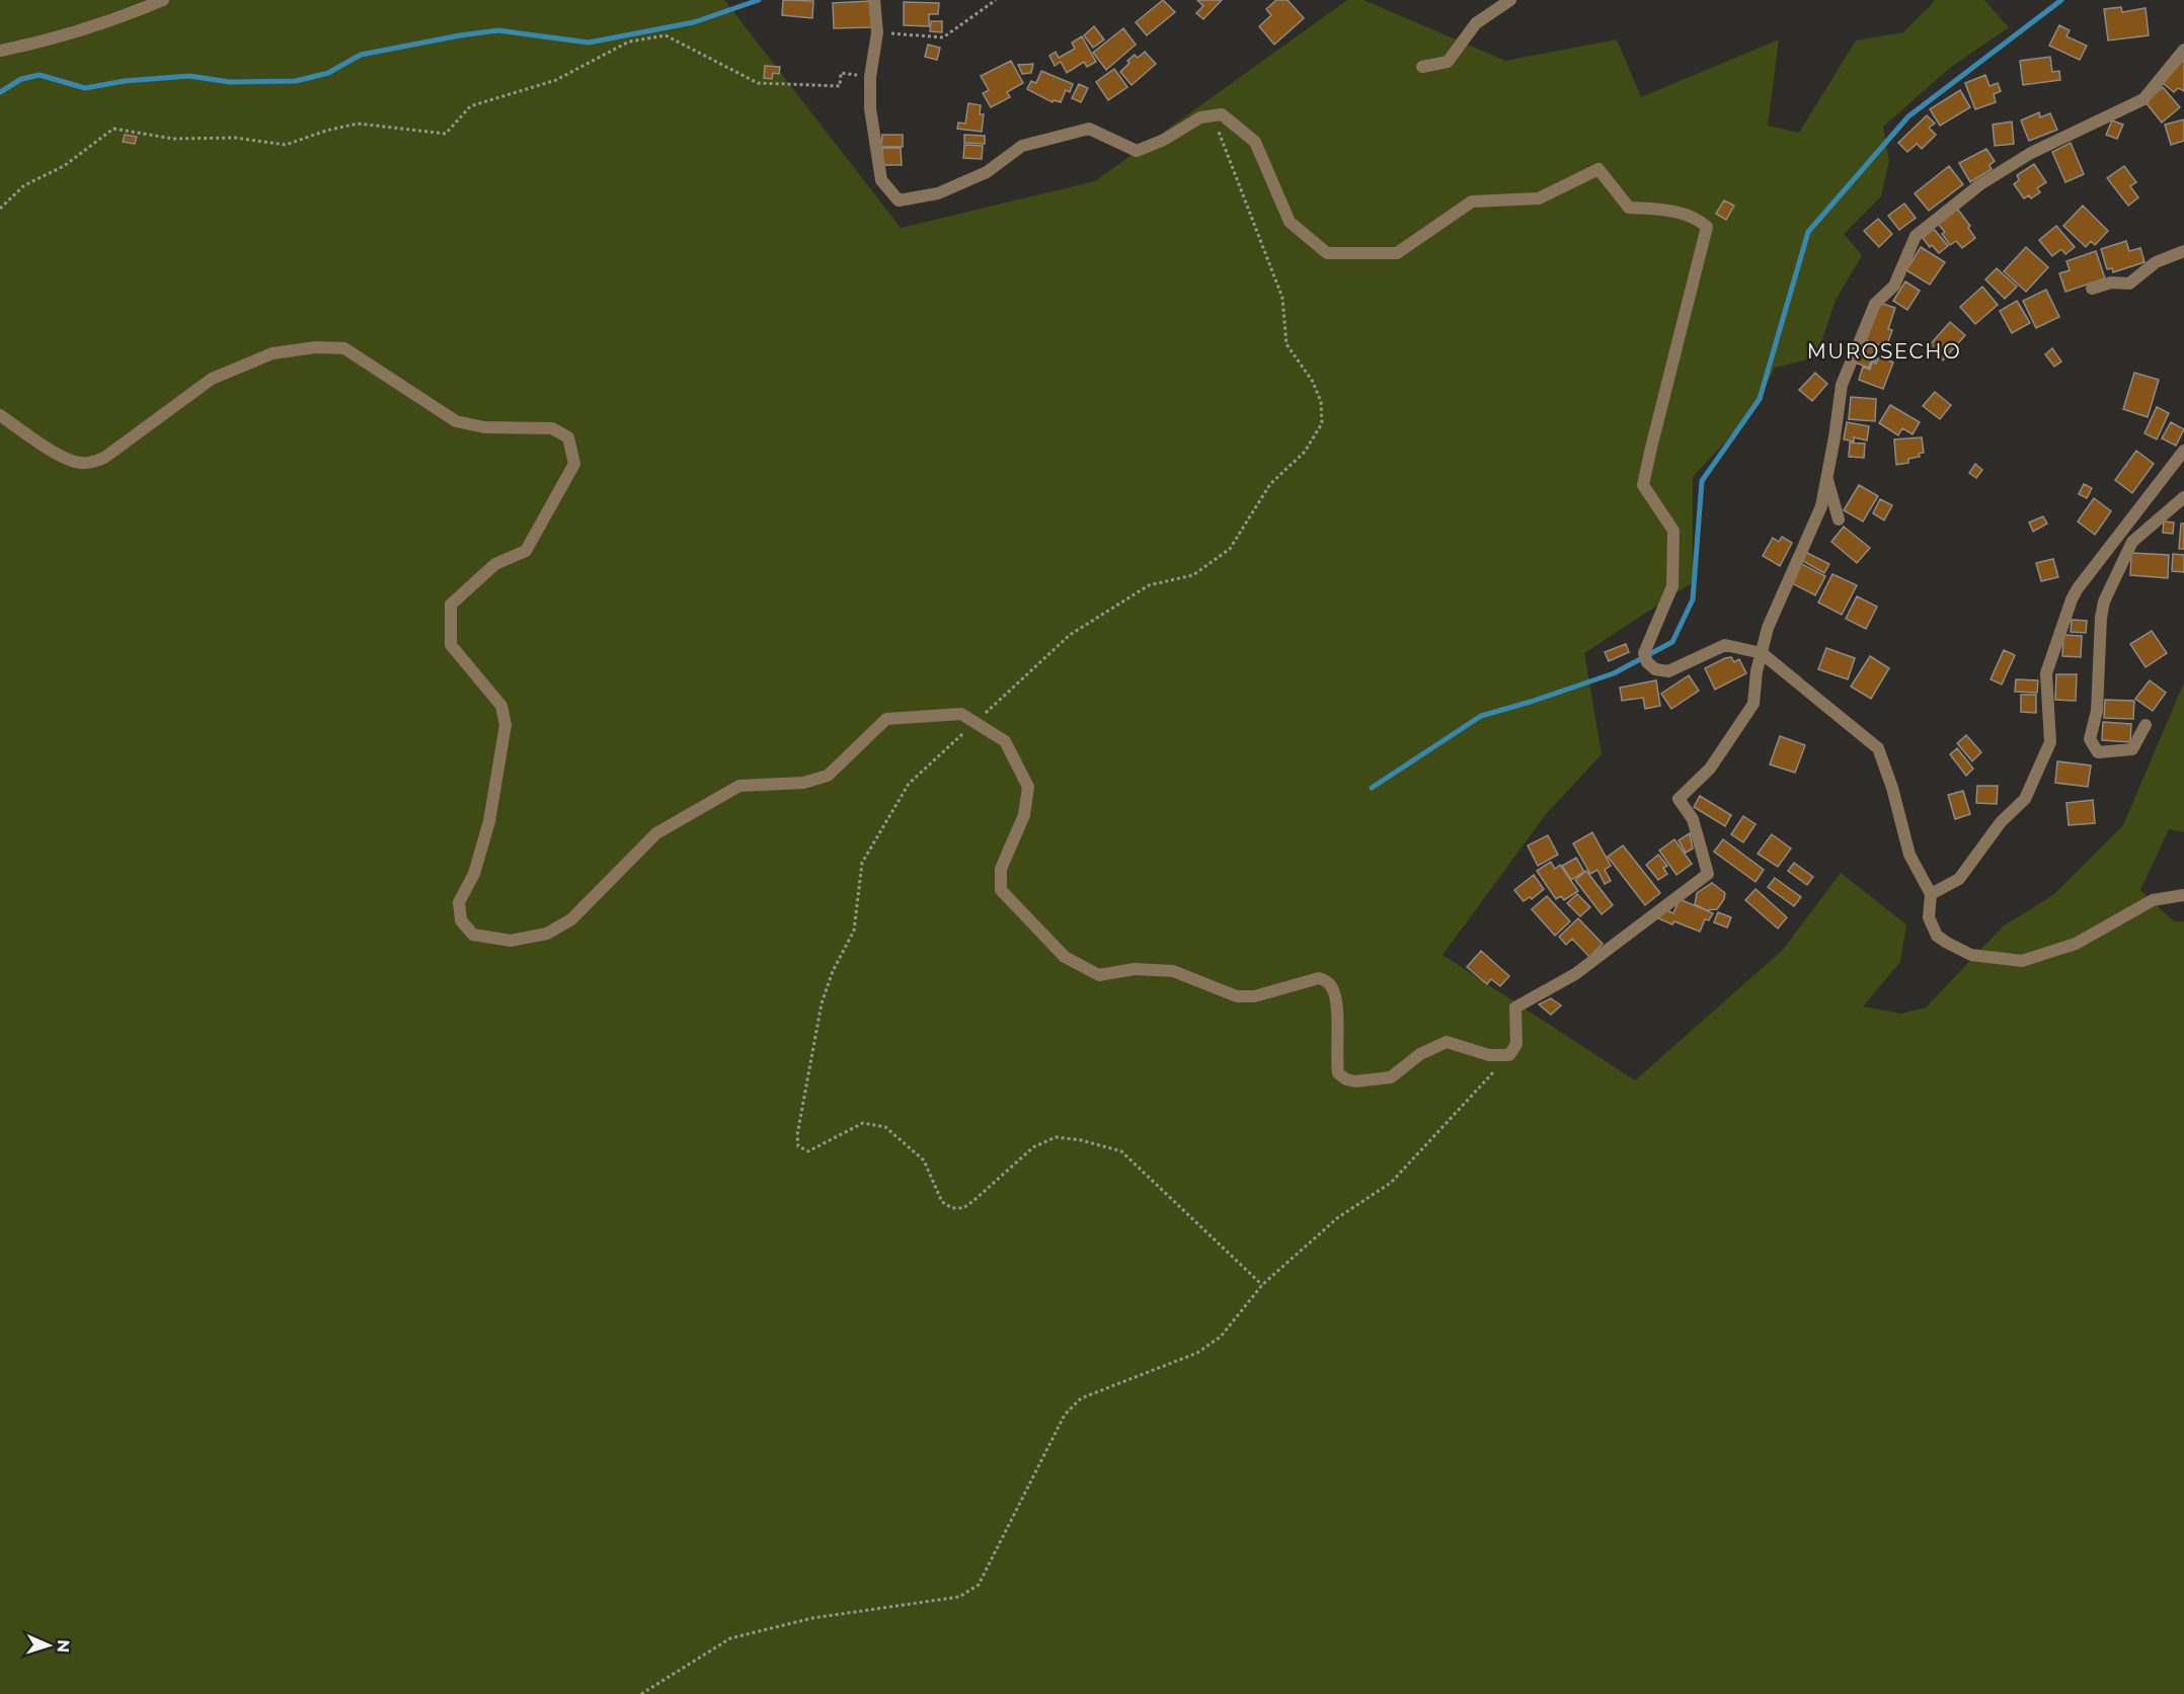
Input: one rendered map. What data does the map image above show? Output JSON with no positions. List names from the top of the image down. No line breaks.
{"districts":["MUROSECHO"],"north":"right"}
